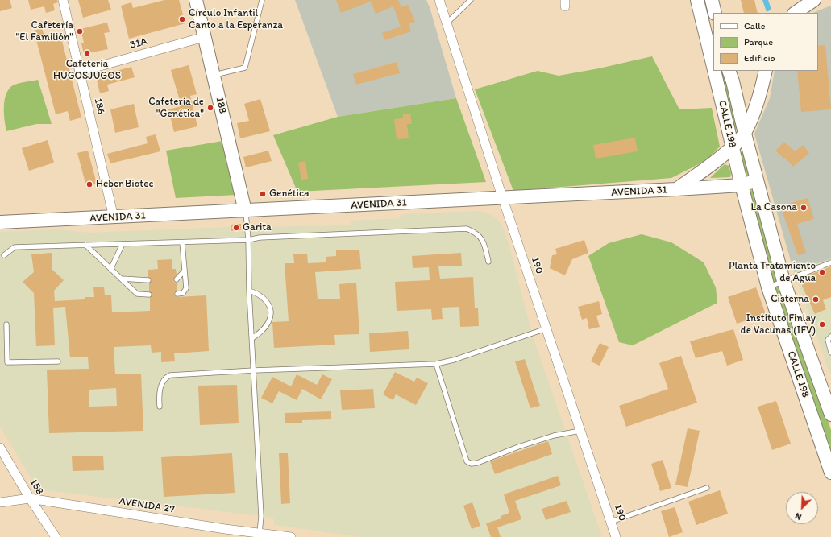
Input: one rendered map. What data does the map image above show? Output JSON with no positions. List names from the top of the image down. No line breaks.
{"streets":{"main road":["188","CALLE 198","AVENIDA 31"],"street":["31A","186","190","158","AVENIDA 27"]},"crossings":[["31A","188"],["31A","186"],["188","AVENIDA 31"],["186","AVENIDA 31"],["CALLE 198","AVENIDA 31"],["AVENIDA 31","190"],["158","AVENIDA 27"]],"places":["Círculo Infantil Canto a la Esperanza","Cafetería \"El Familión\"","Cafetería HUGOSJUGOS","Cafetería de \"Genética\"","Heber Biotec","Genética","La Casona","Garita","Planta Tratamiento de Agua","Cisterna","Instituto Finlay de Vacunas (IFV)"],"legend":["Calle","Parque","Edificio"],"north":"bottom left"}
